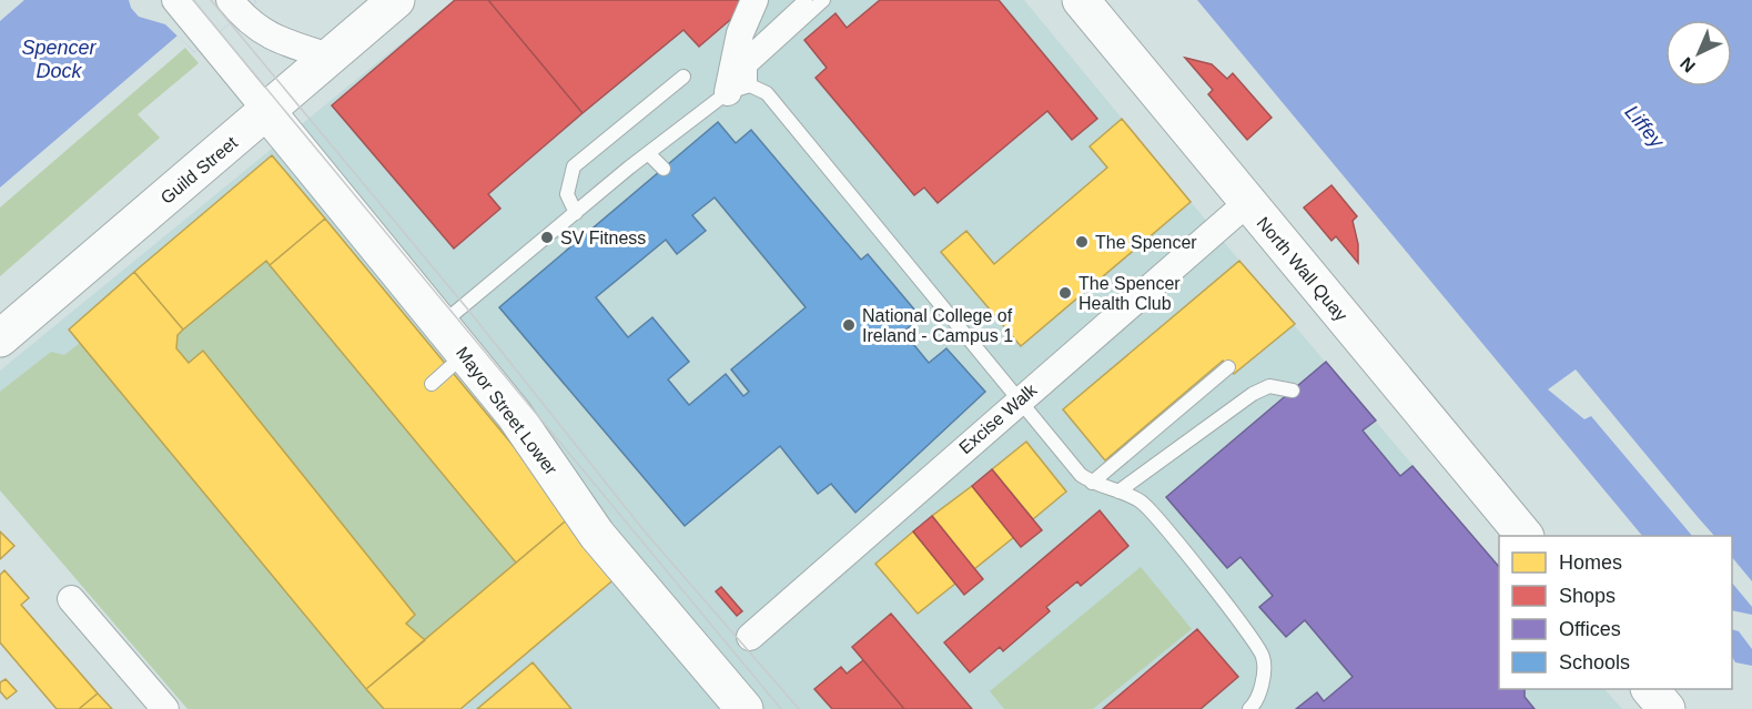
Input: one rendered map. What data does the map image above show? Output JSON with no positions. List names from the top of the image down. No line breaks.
{"streets":{"street":["Guild Street","North Wall Quay","Mayor Street Lower","Excise Walk"]},"crossings":[["Guild Street","Mayor Street Lower"],["North Wall Quay","Excise Walk"]],"water":["Spencer Dock","Liffey"],"places":["SV Fitness","The Spencer","The Spencer Health Club","National College of Ireland - Campus 1"],"legend":["Homes","Shops","Offices","Schools"],"north":"bottom left"}
